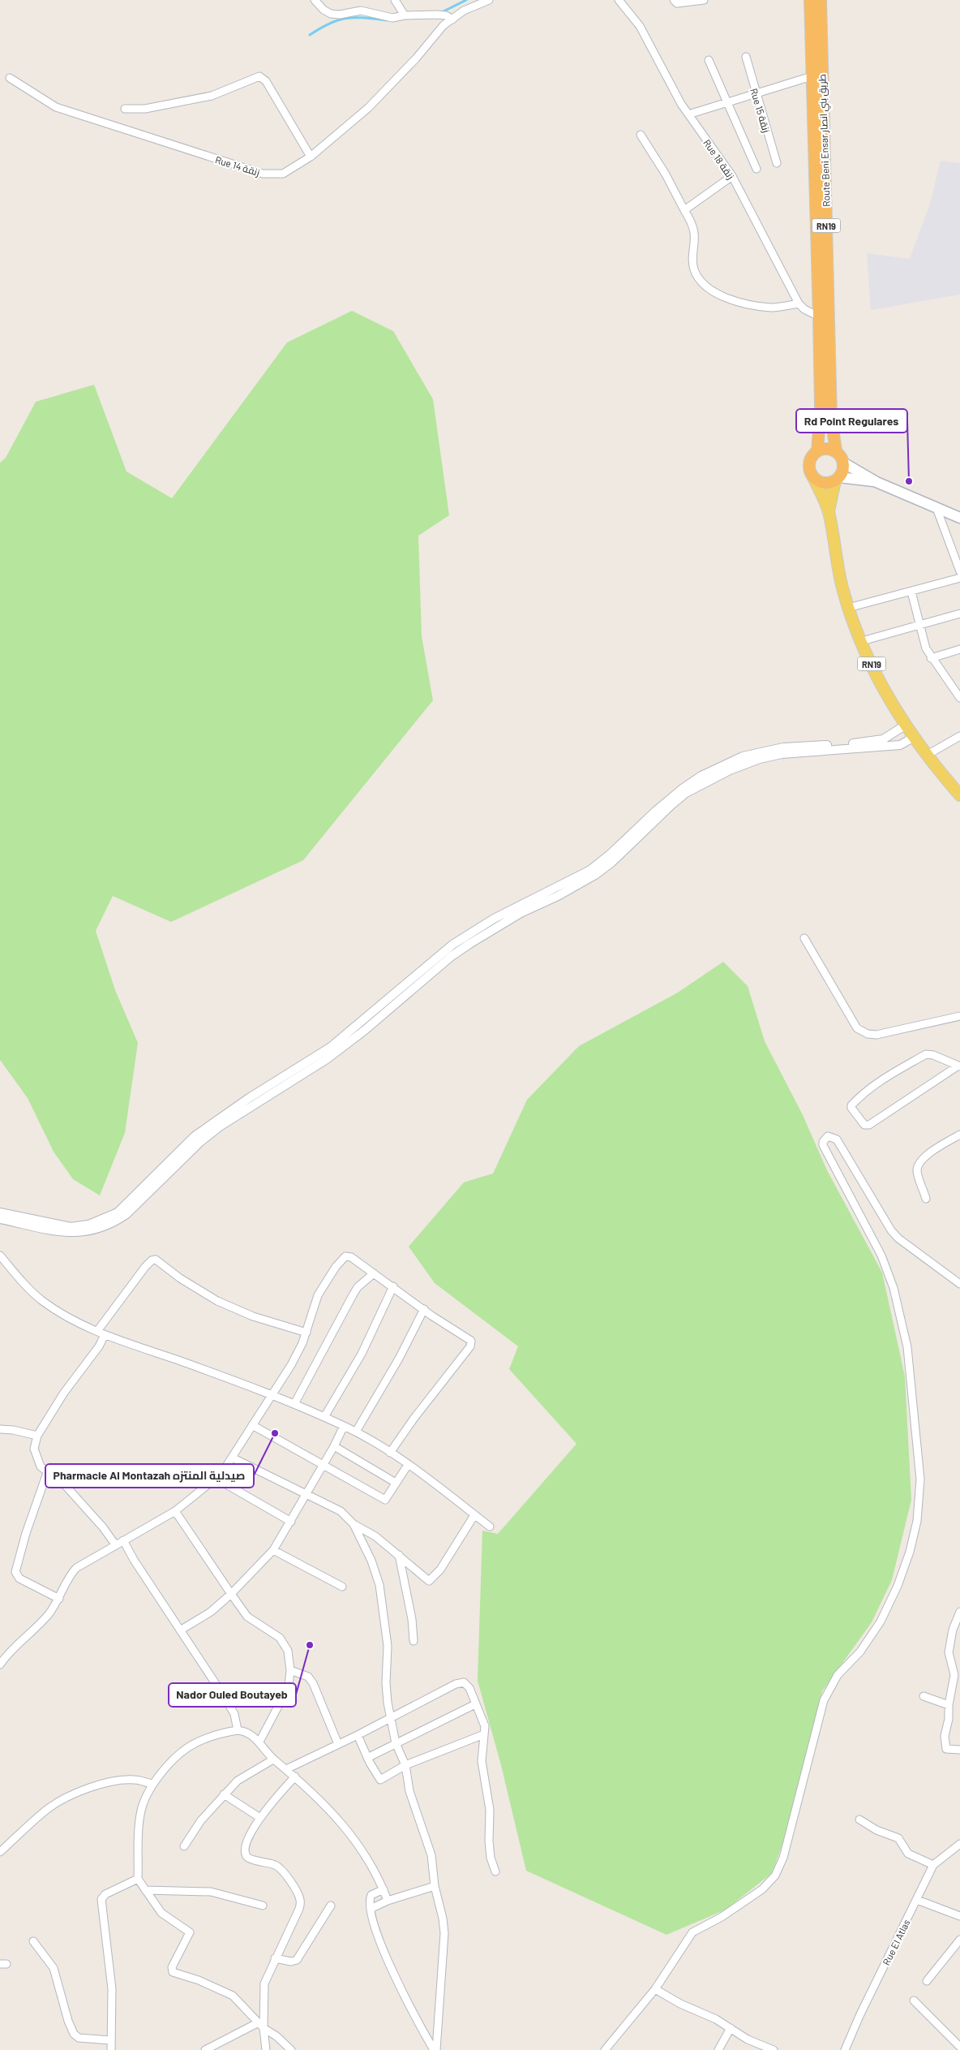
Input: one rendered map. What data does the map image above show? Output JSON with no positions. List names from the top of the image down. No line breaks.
{"streets":{"highway":["Route Beni Ensar طريق بني انصار","RN19"],"street":["Rue 15 زنقة","Rue 18 زنقة","Rue 14 زنقة","Rue El Atlas"]},"crossings":[["Route Beni Ensar طريق بني انصار","Rue 18 زنقة"],["Route Beni Ensar طريق بني انصار","RN19"]],"places":["Rd Point Regulares","Pharmacie Al Montazah صيدلية المنتزه","Nador Ouled Boutayeb"]}
